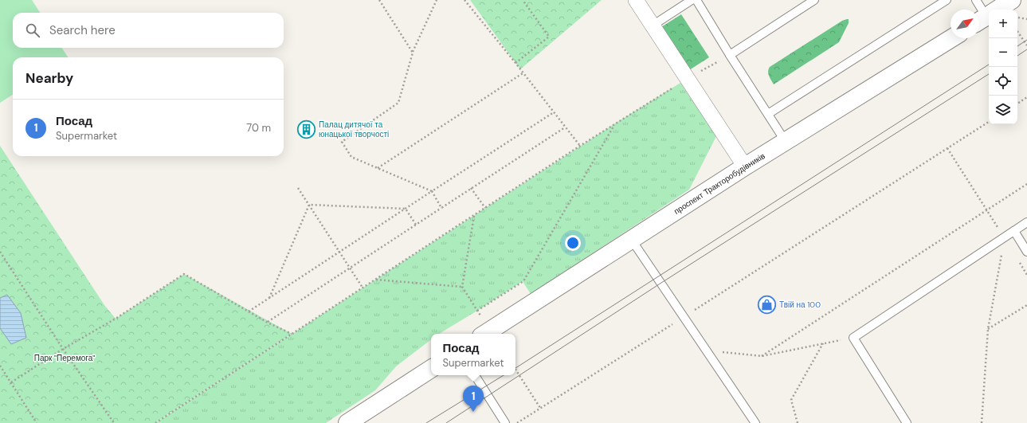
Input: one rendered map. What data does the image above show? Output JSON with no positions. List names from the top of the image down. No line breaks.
{"streets":{"main road":["проспект Тракторобудівників"]},"parks":["Парк \"Перемога\""],"places":{"building":["Палац дитячої та юнацької творчості"],"shop":["Твій на 100"]},"north":"top right","page":{"map_buttons":["+","−"],"search":"Search here","heading":"Nearby","list":[{"mark":"1","name":"Посад","note":"Supermarket","value":"70 m"}],"popup":["Посад","Supermarket"],"pins":"1"}}
